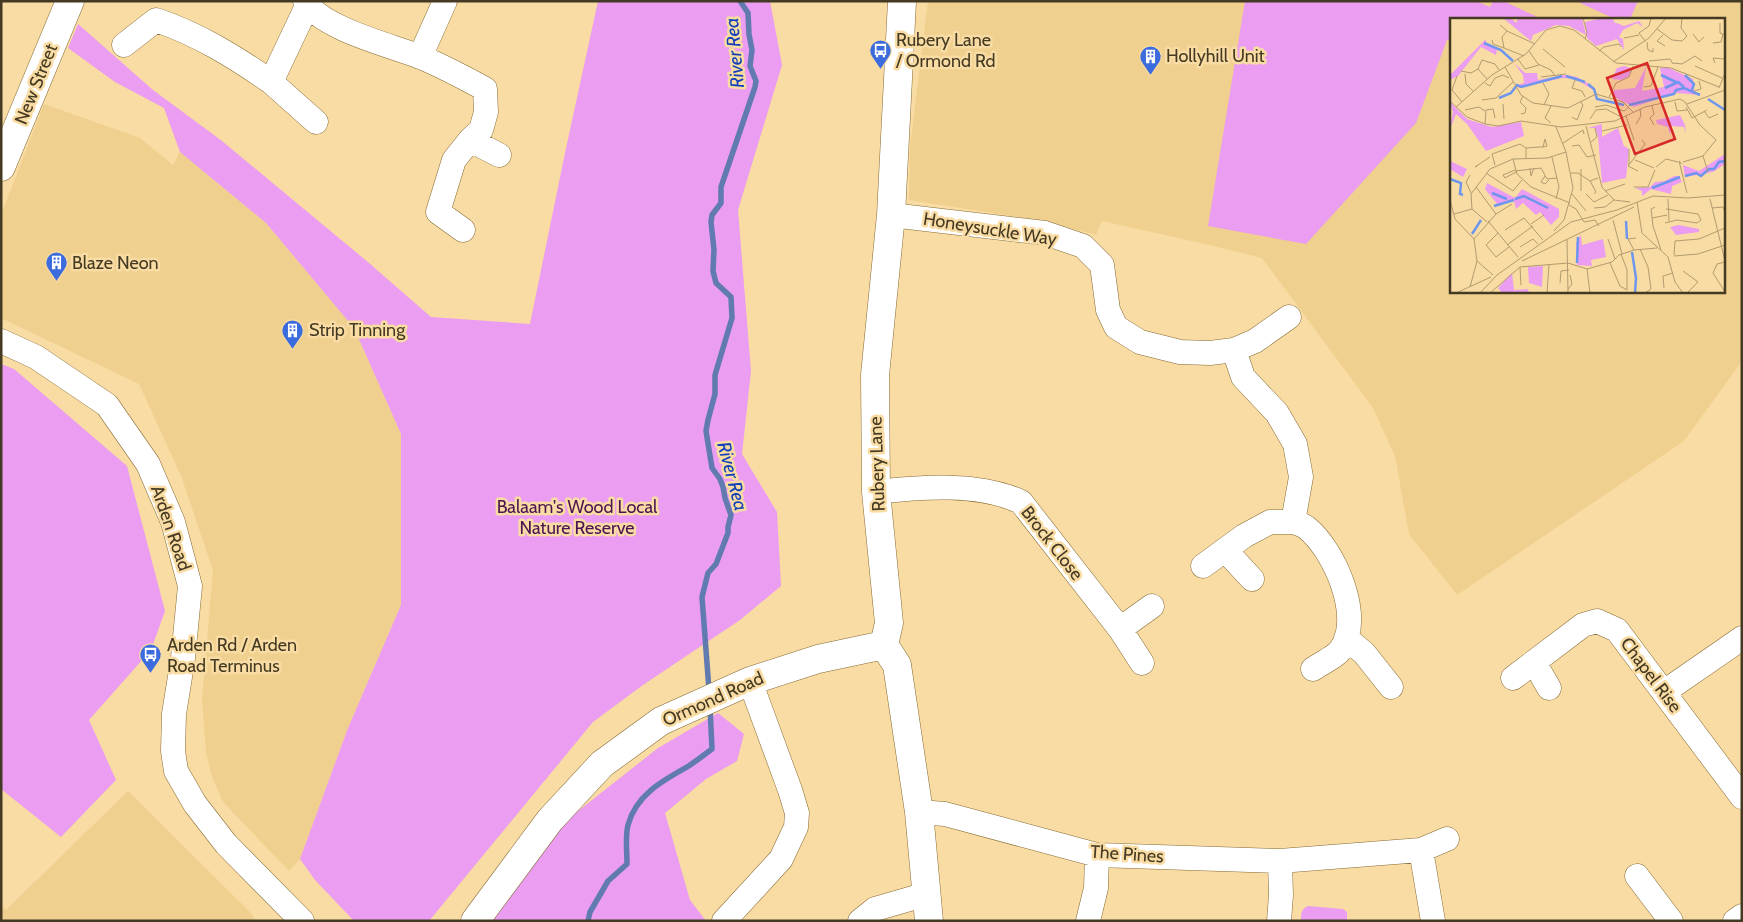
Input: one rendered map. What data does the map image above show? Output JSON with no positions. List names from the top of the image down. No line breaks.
{"streets":{"street":["New Street","Honeysuckle Way","Rubery Lane","Arden Road","Brock Close","Chapel Rise","Ormond Road","The Pines"]},"crossings":[["Honeysuckle Way","Rubery Lane"],["Rubery Lane","Brock Close"],["Rubery Lane","Ormond Road"]],"water":["River Rea"],"parks":["Balaam's Wood Local Nature Reserve"],"places":{"bus stop":["Rubery Lane / Ormond Rd","Arden Rd / Arden Road Terminus"],"building":["Hollyhill Unit","Blaze Neon","Strip Tinning"]}}
